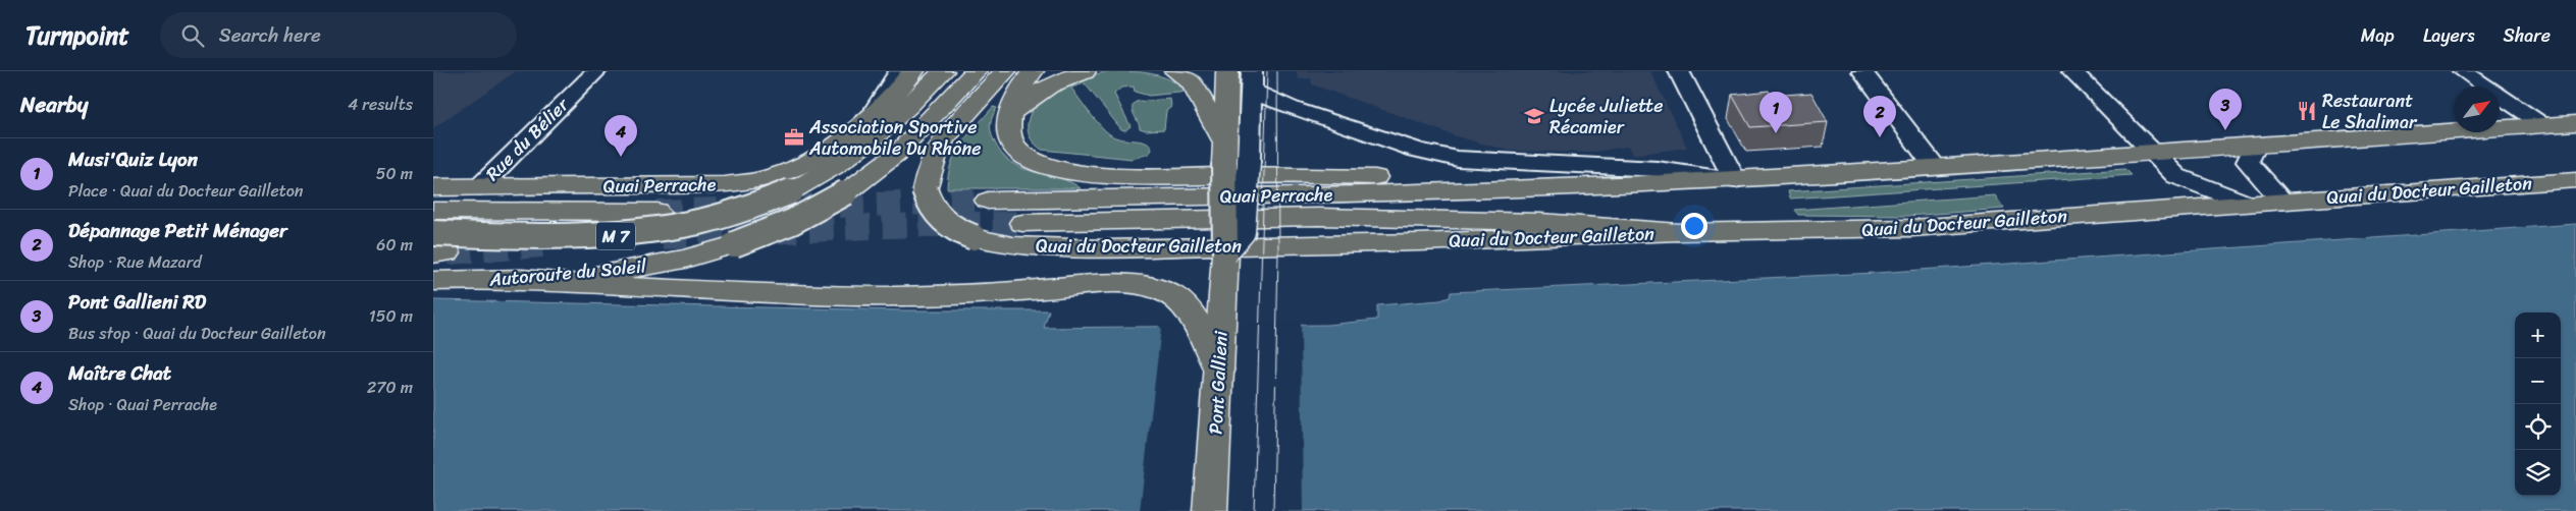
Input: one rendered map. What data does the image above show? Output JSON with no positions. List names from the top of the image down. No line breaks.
{"streets":{"main road":["Quai Perrache","Quai du Docteur Gailleton","M 7","Autoroute du Soleil","Pont Gallieni"],"street":["Rue du Bélier"]},"crossings":[["Rue du Bélier","Quai Perrache"]],"places":{"restaurant":["Restaurant Le Shalimar"],"school or university":["Lycée Juliette Récamier"],"office":["Association Sportive Automobile Du Rhône"]},"north":"top right","page":{"header":"Turnpoint","search":"Search here","nav":["Map","Layers","Share"],"heading":["Nearby","4 results"],"pins":["3","1","2","4"],"list":[{"mark":"1","name":"Musi'Quiz Lyon","note":"Place · Quai du Docteur Gailleton","value":"50 m"},{"mark":"2","name":"Dépannage Petit Ménager","note":"Shop · Rue Mazard","value":"60 m"},{"mark":"3","name":"Pont Gallieni RD","note":"Bus stop · Quai du Docteur Gailleton","value":"150 m"},{"mark":"4","name":"Maître Chat","note":"Shop · Quai Perrache","value":"270 m"}],"map_buttons":["+","−"]}}
